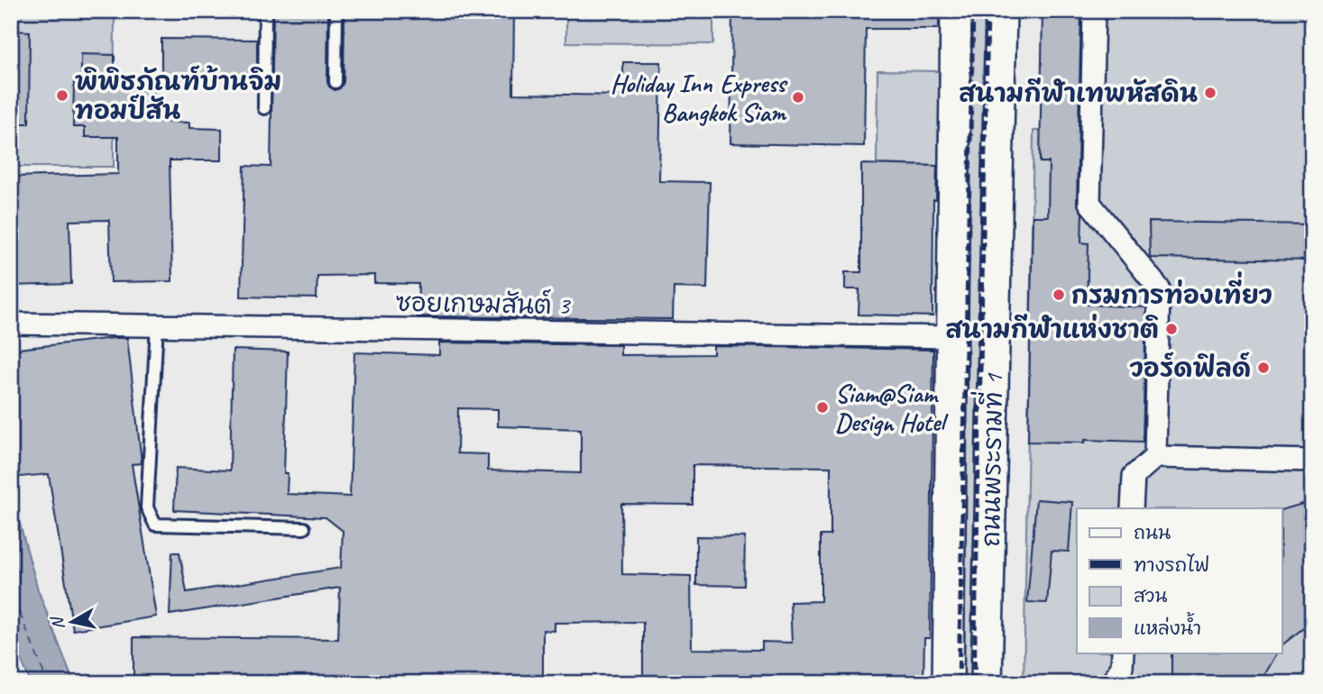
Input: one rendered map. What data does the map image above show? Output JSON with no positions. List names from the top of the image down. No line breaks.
{"streets":{"main road":["ถนนพระรามที่ 1"],"street":["ซอยเกษมสันต์ 3"]},"crossings":[["ซอยเกษมสันต์ 3","ถนนพระรามที่ 1"]],"places":["สนามกีฬาเทพหัสดิน","พิพิธภัณฑ์บ้านจิม ทอมป์สัน","Holiday Inn Express Bangkok Siam","กรมการท่องเที่ยว","สนามกีฬาแห่งชาติ","วอร์ดฟิลด์","Siam@Siam Design Hotel"],"legend":["ถนน","ทางรถไฟ","สวน","แหล่งน้ำ"],"north":"left"}
